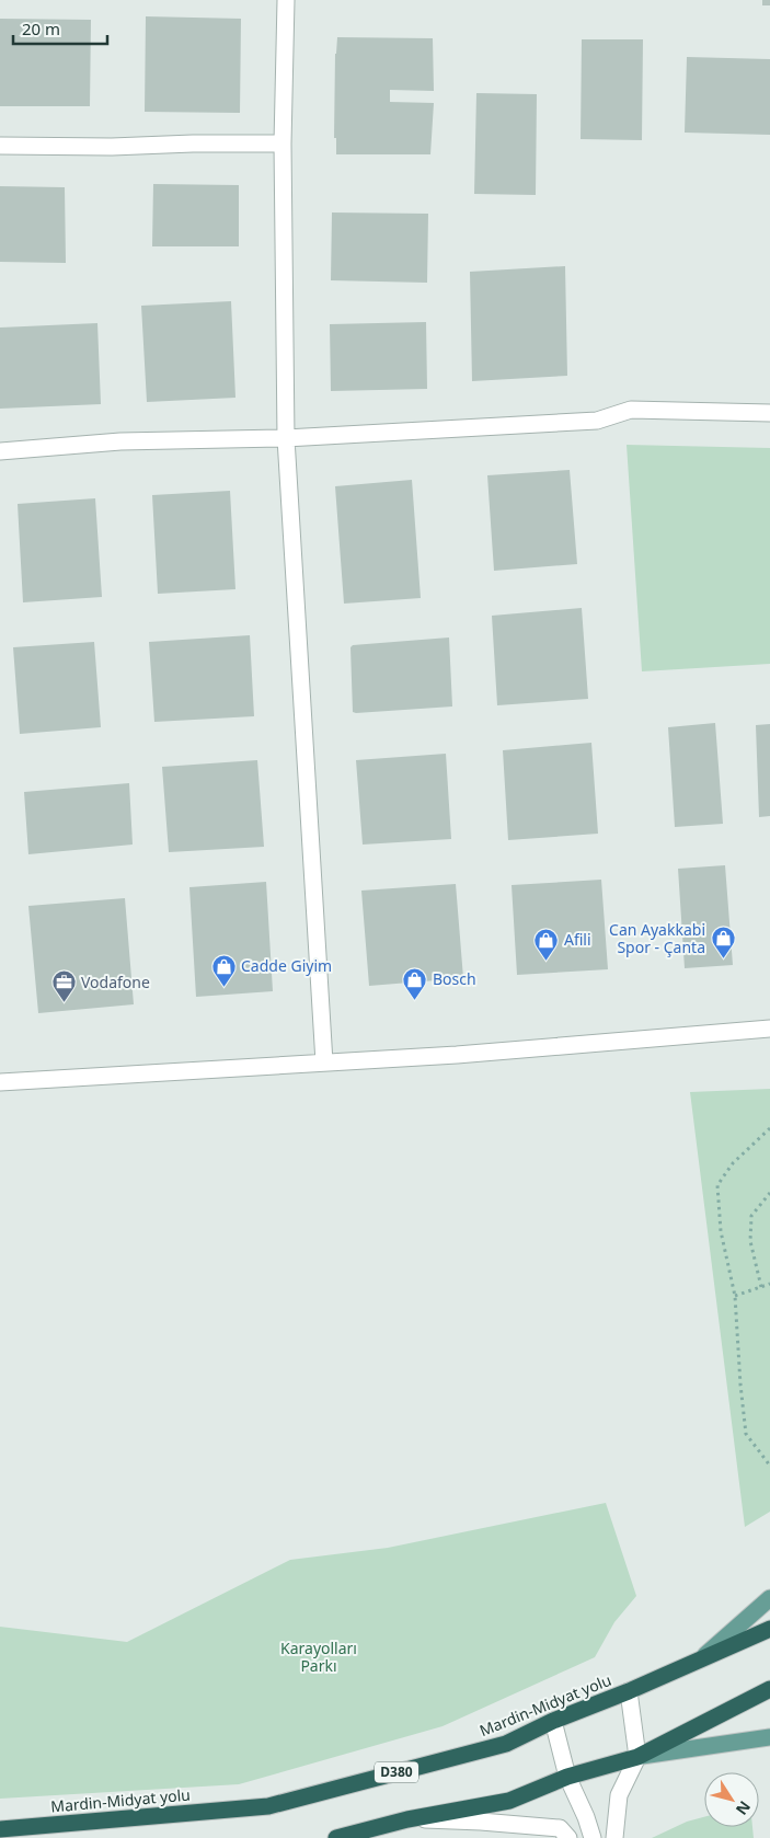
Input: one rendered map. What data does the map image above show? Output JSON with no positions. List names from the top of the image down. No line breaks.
{"streets":{"highway":["Mardin-Midyat yolu","D380"]},"parks":["Karayolları Parkı"],"places":{"shop":["Can Ayakkabi Spor - Çanta","Afili","Cadde Giyim","Bosch"],"office":["Vodafone"]},"scale_bar":"20 m","north":"bottom right"}
